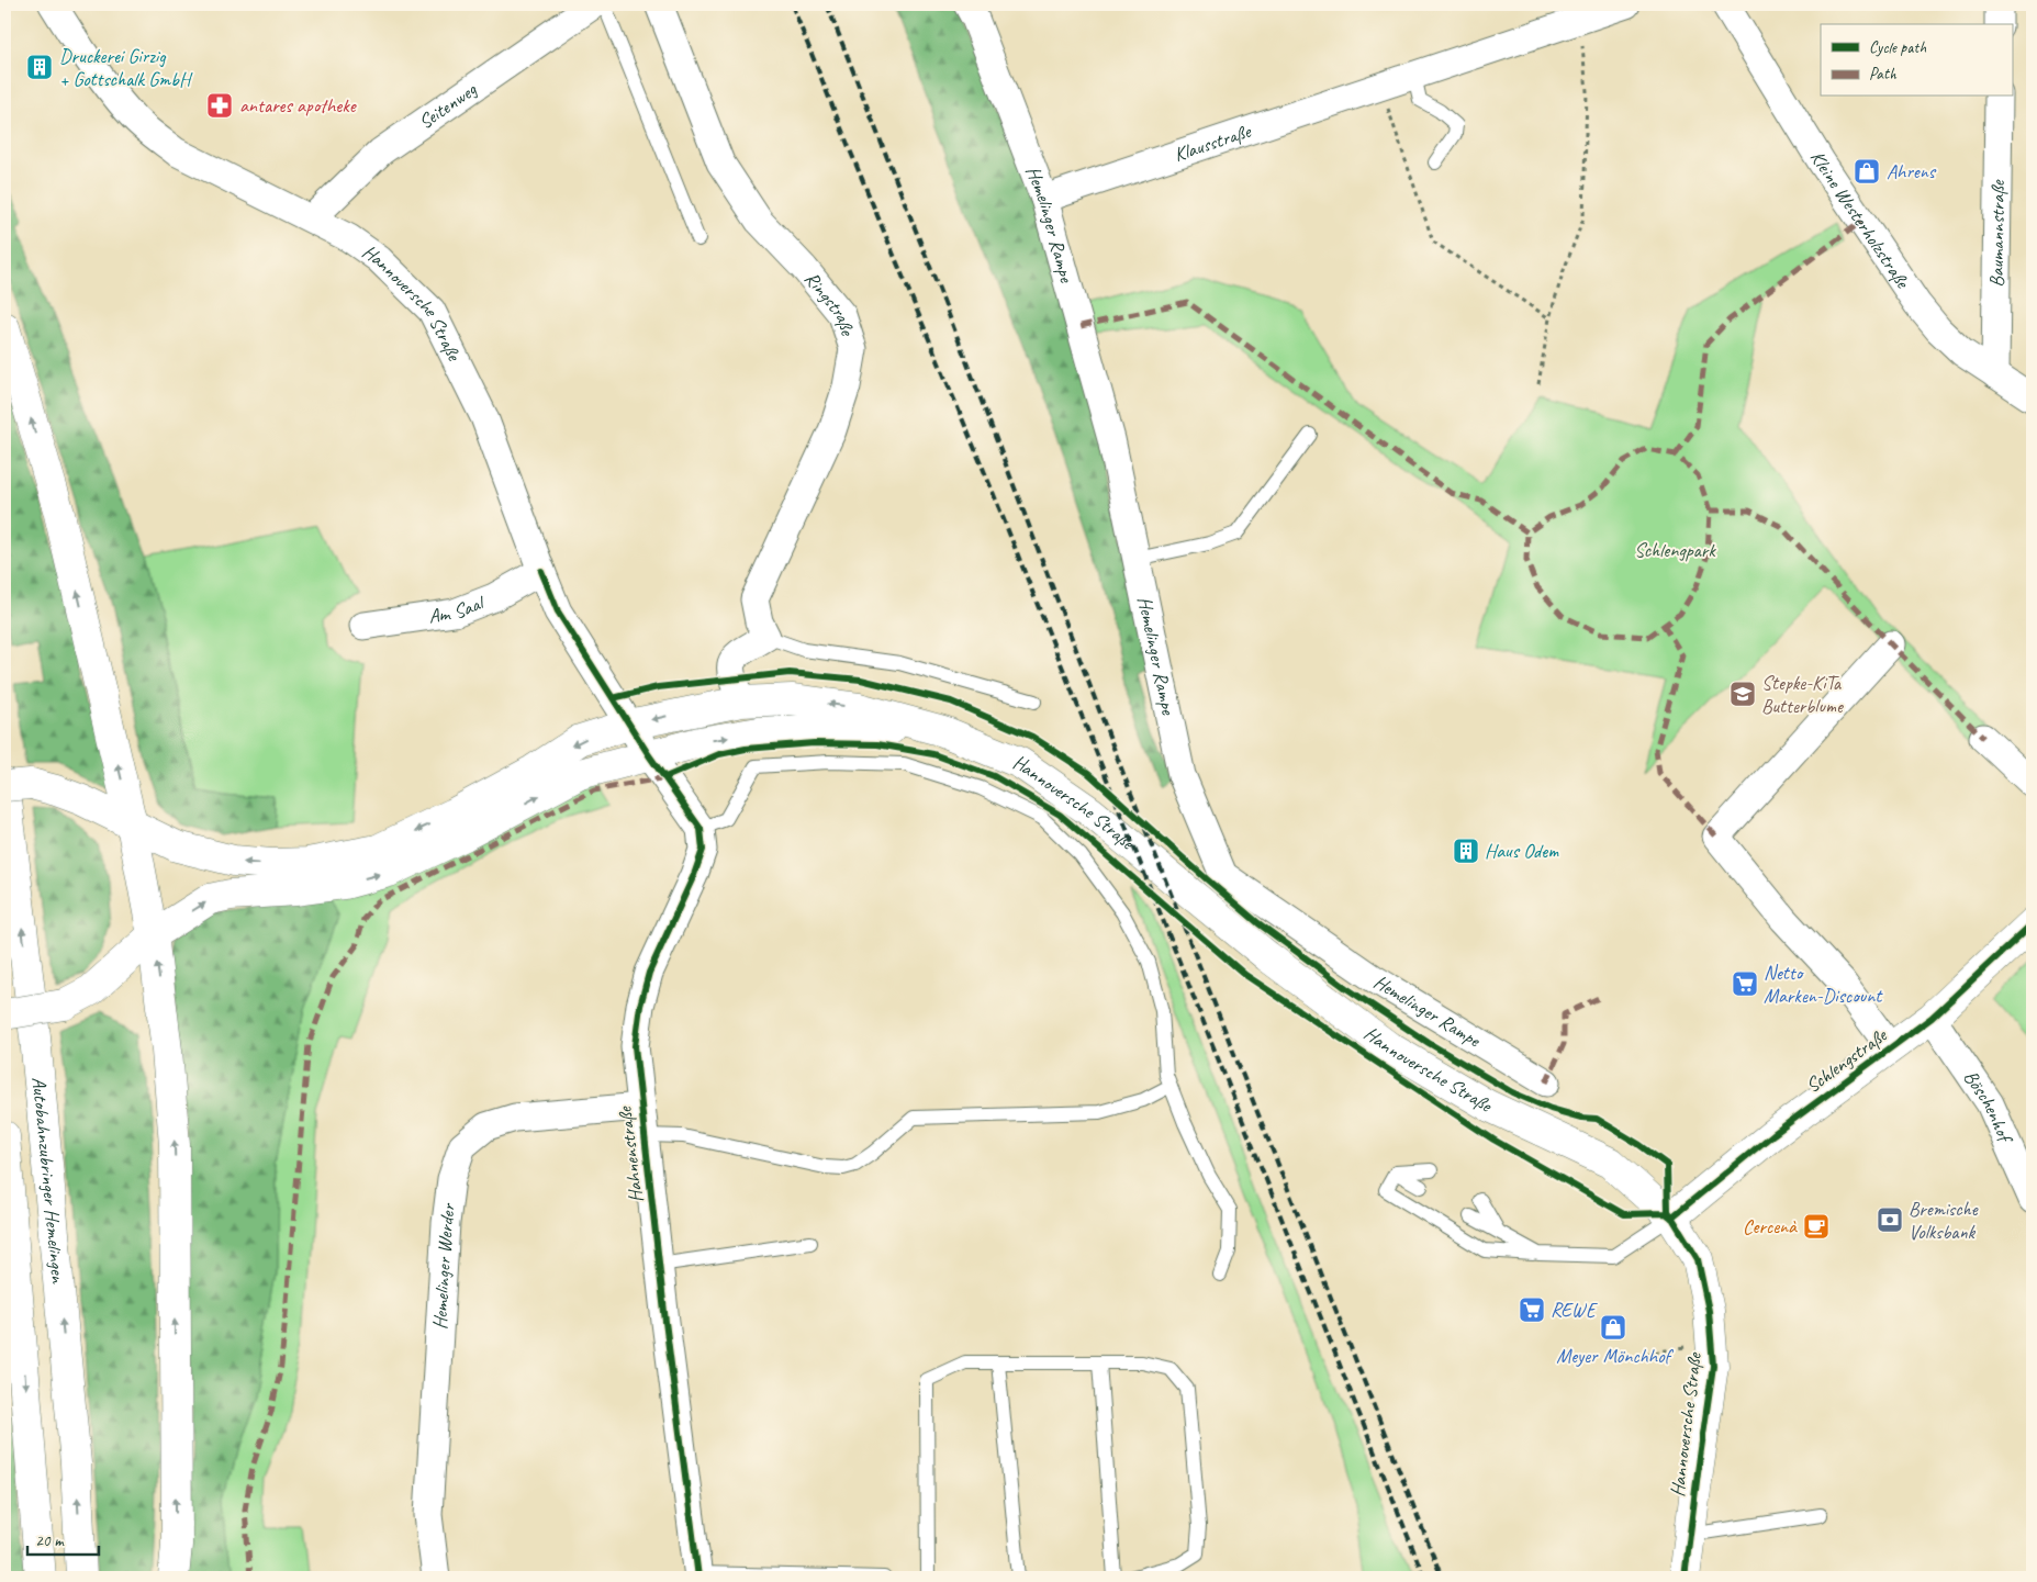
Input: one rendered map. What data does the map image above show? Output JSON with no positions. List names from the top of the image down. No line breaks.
{"streets":{"main road":["Hannoversche Straße","Schlengstraße","Autobahnzubringer Hemelingen"],"street":["Seitenweg","Klausstraße","Kleine Westerholzstraße","Hemelinger Rampe","Baumannstraße","Ringstraße","Am Saal","Böschenhof","Hahnenstraße","Hemelinger Werder"]},"crossings":[["Seitenweg","Hannoversche Straße"],["Klausstraße","Hemelinger Rampe"],["Kleine Westerholzstraße","Baumannstraße"],["Hannoversche Straße","Am Saal"],["Hannoversche Straße","Schlengstraße"],["Schlengstraße","Böschenhof"],["Hahnenstraße","Hemelinger Werder"]],"parks":["Schlengpark"],"places":{"building":["Druckerei Girzig + Gottschalk GmbH","Haus Odem"],"pharmacy":["antares apotheke"],"shop":["Ahrens","Meyer Mönchhof"],"school or university":["Stepke-KiTa Butterblume"],"supermarket":["Netto Marken-Discount","REWE"],"bank":["Bremische Volksbank"],"cafe":["Cercenà"]},"legend":["Cycle path","Path"],"scale_bar":"20 m"}
